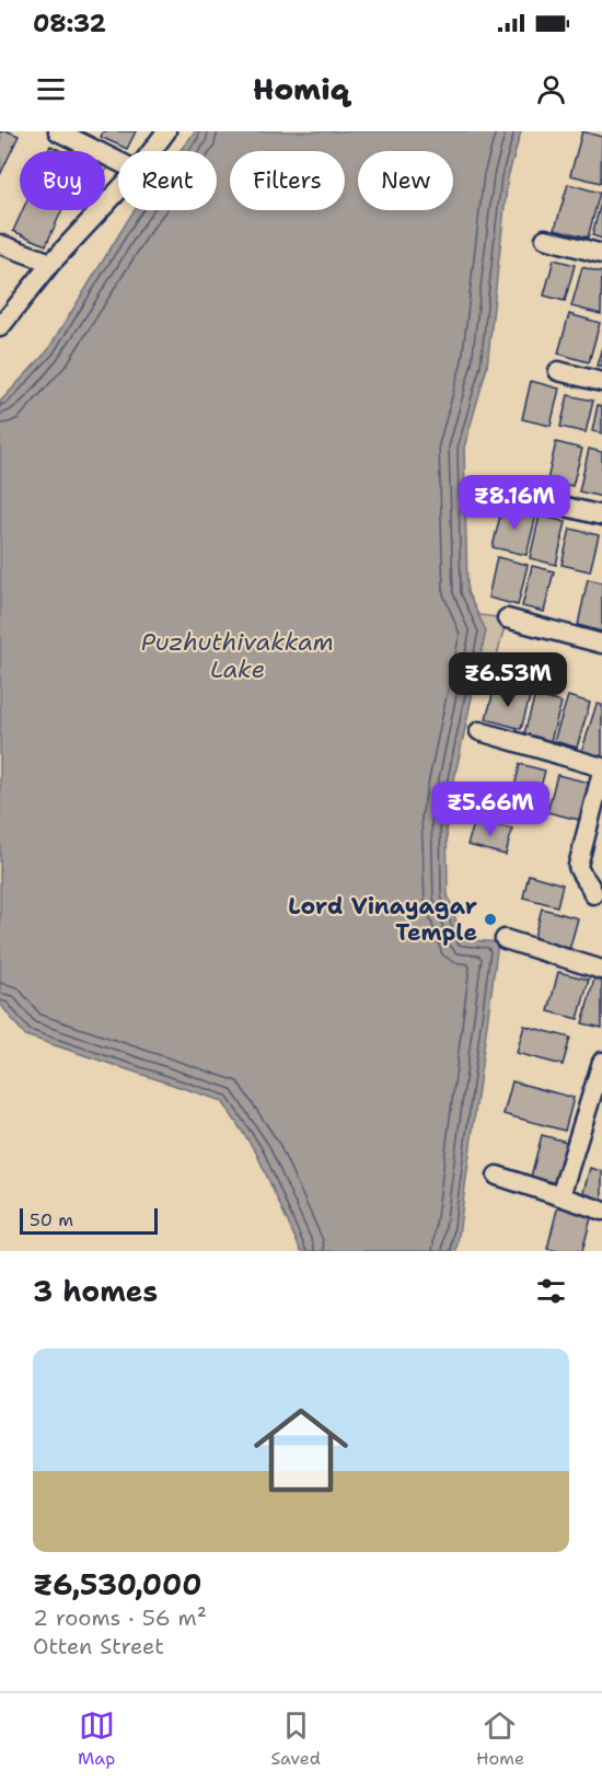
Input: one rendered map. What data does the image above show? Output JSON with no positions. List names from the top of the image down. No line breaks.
{"water":["Puzhuthivakkam Lake"],"places":["Lord Vinayagar Temple"],"scale_bar":"50 m","page":{"status":"08:32","header":"Homiq","chip":["Buy","Rent","Filters","New"],"price":["₹8.16M","₹6.53M","₹5.66M"],"scale":"50 m","heading":"3 homes","list":[{"name":"₹6,530,000","note":"2 rooms · 56 m² · Otten Street"}],"tabs":["Map","Saved","Home"]}}
